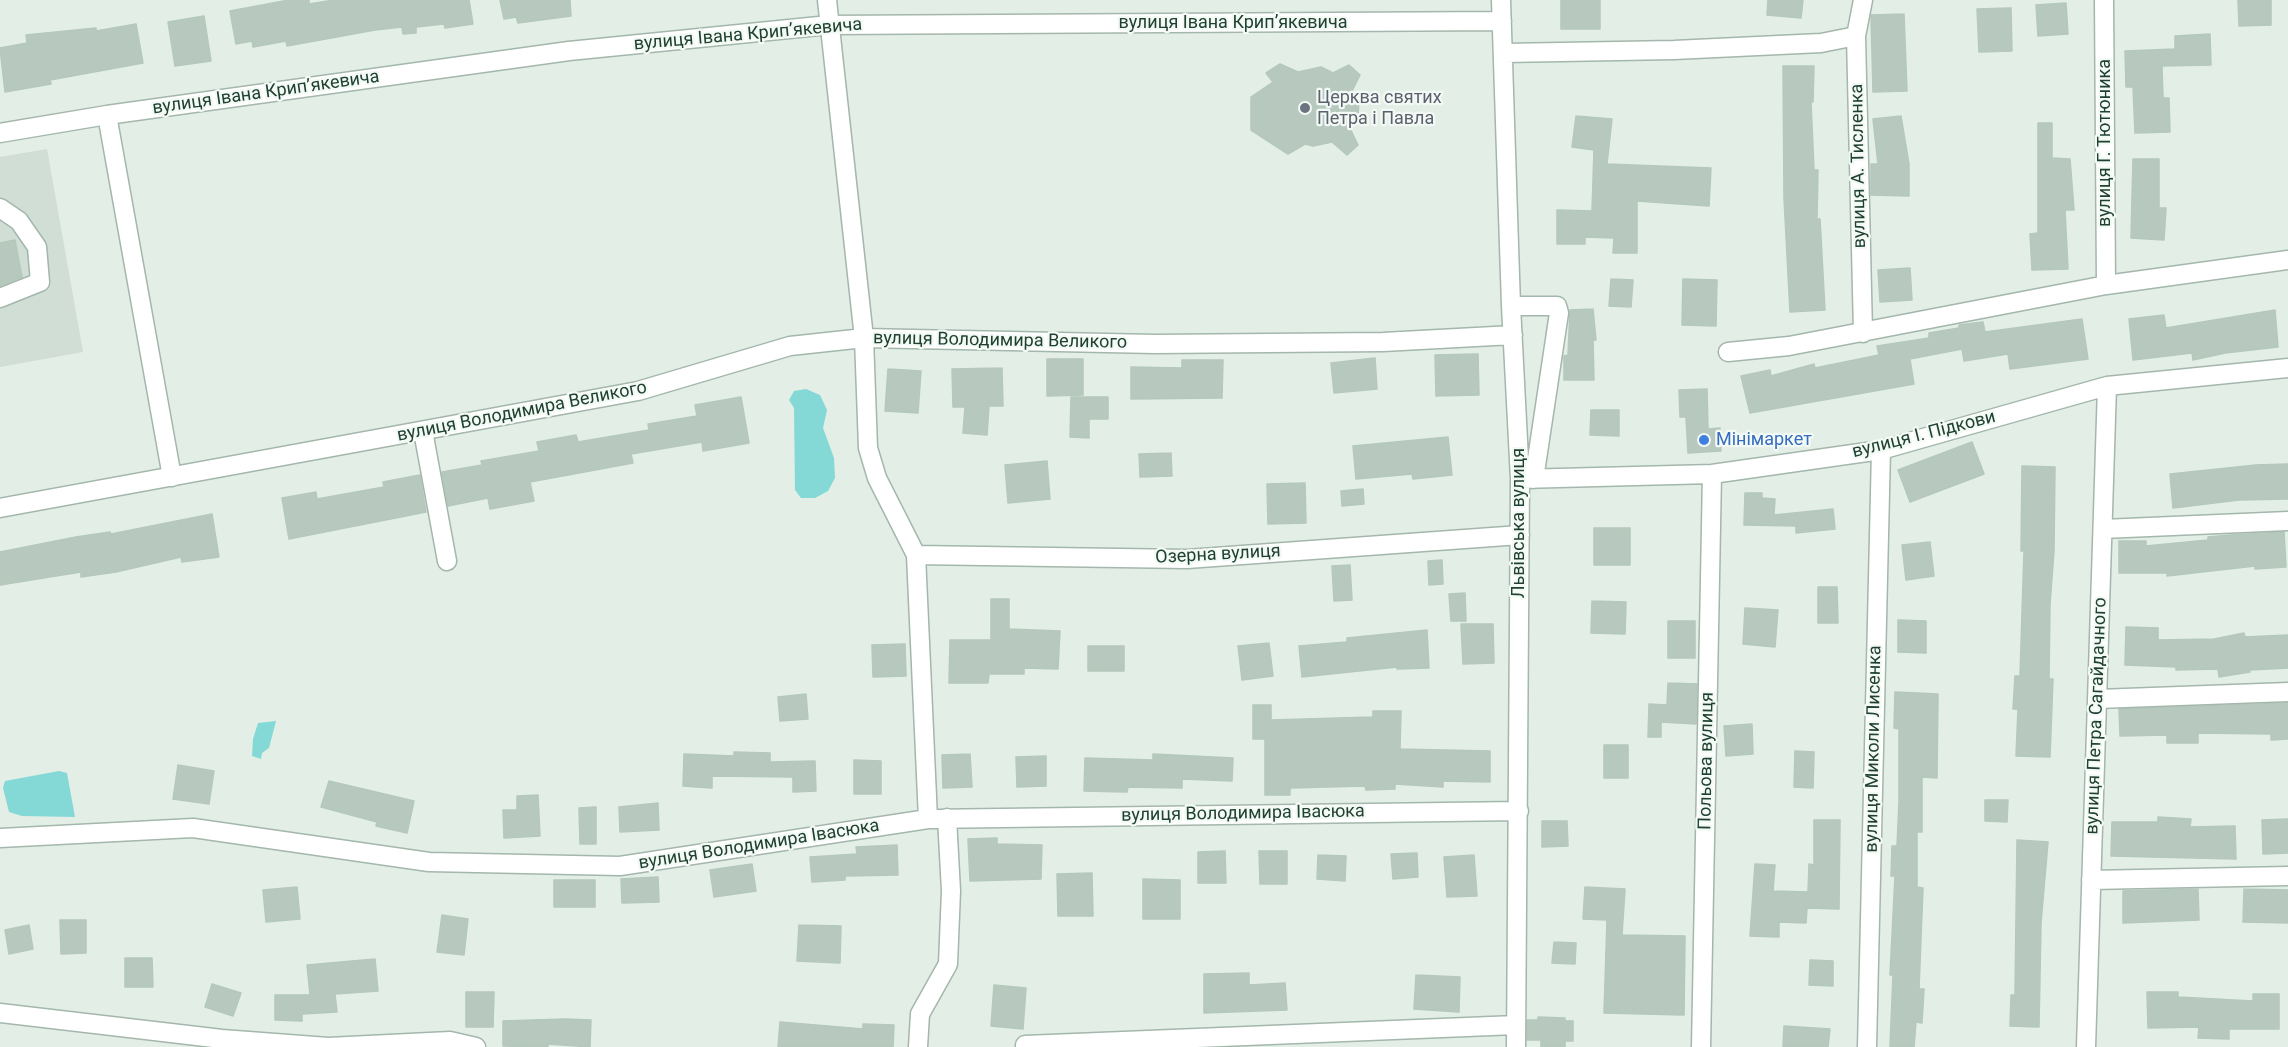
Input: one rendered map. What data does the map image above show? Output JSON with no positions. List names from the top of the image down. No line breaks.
{"streets":{"street":["вулиця Івана Крипʼякевича","вулиця Г. Тютюника","вулиця А. Тисленка","вулиця Володимира Великого","вулиця І. Підкови","Львівська вулиця","Озерна вулиця","вулиця Петра Сагайдачного","вулиця Миколи Лисенка","Польова вулиця","вулиця Володимира Івасюка"]},"crossings":[["вулиця Івана Крипʼякевича","Львівська вулиця"],["вулиця Володимира Великого","Львівська вулиця"],["вулиця І. Підкови","Львівська вулиця"],["вулиця І. Підкови","вулиця Петра Сагайдачного"],["вулиця І. Підкови","вулиця Миколи Лисенка"],["вулиця І. Підкови","Польова вулиця"],["Львівська вулиця","Озерна вулиця"],["Львівська вулиця","вулиця Володимира Івасюка"]],"places":["Церква святих Петра і Павла","Мінімаркет"]}
